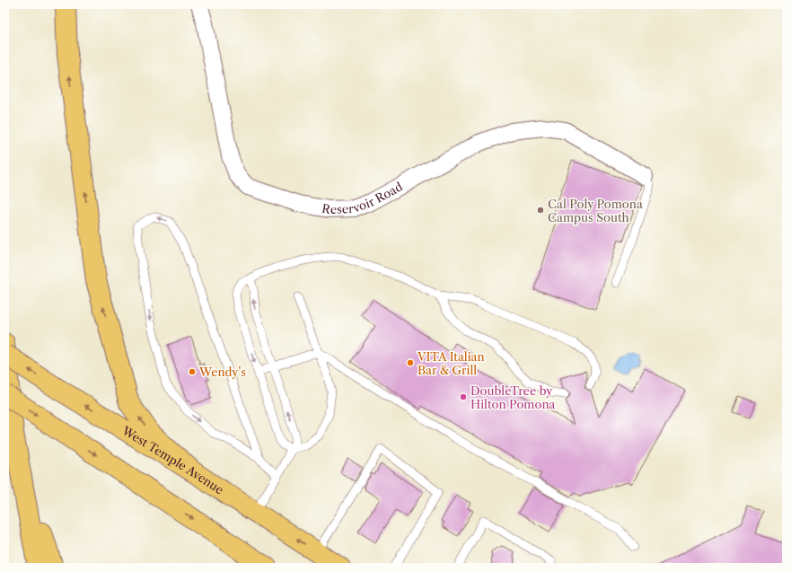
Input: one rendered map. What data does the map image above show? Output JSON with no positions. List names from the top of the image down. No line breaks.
{"streets":{"main road":["West Temple Avenue"],"street":["Reservoir Road"]},"places":["Cal Poly Pomona Campus South","VITA Italian Bar & Grill","Wendy's","DoubleTree by Hilton Pomona"]}
